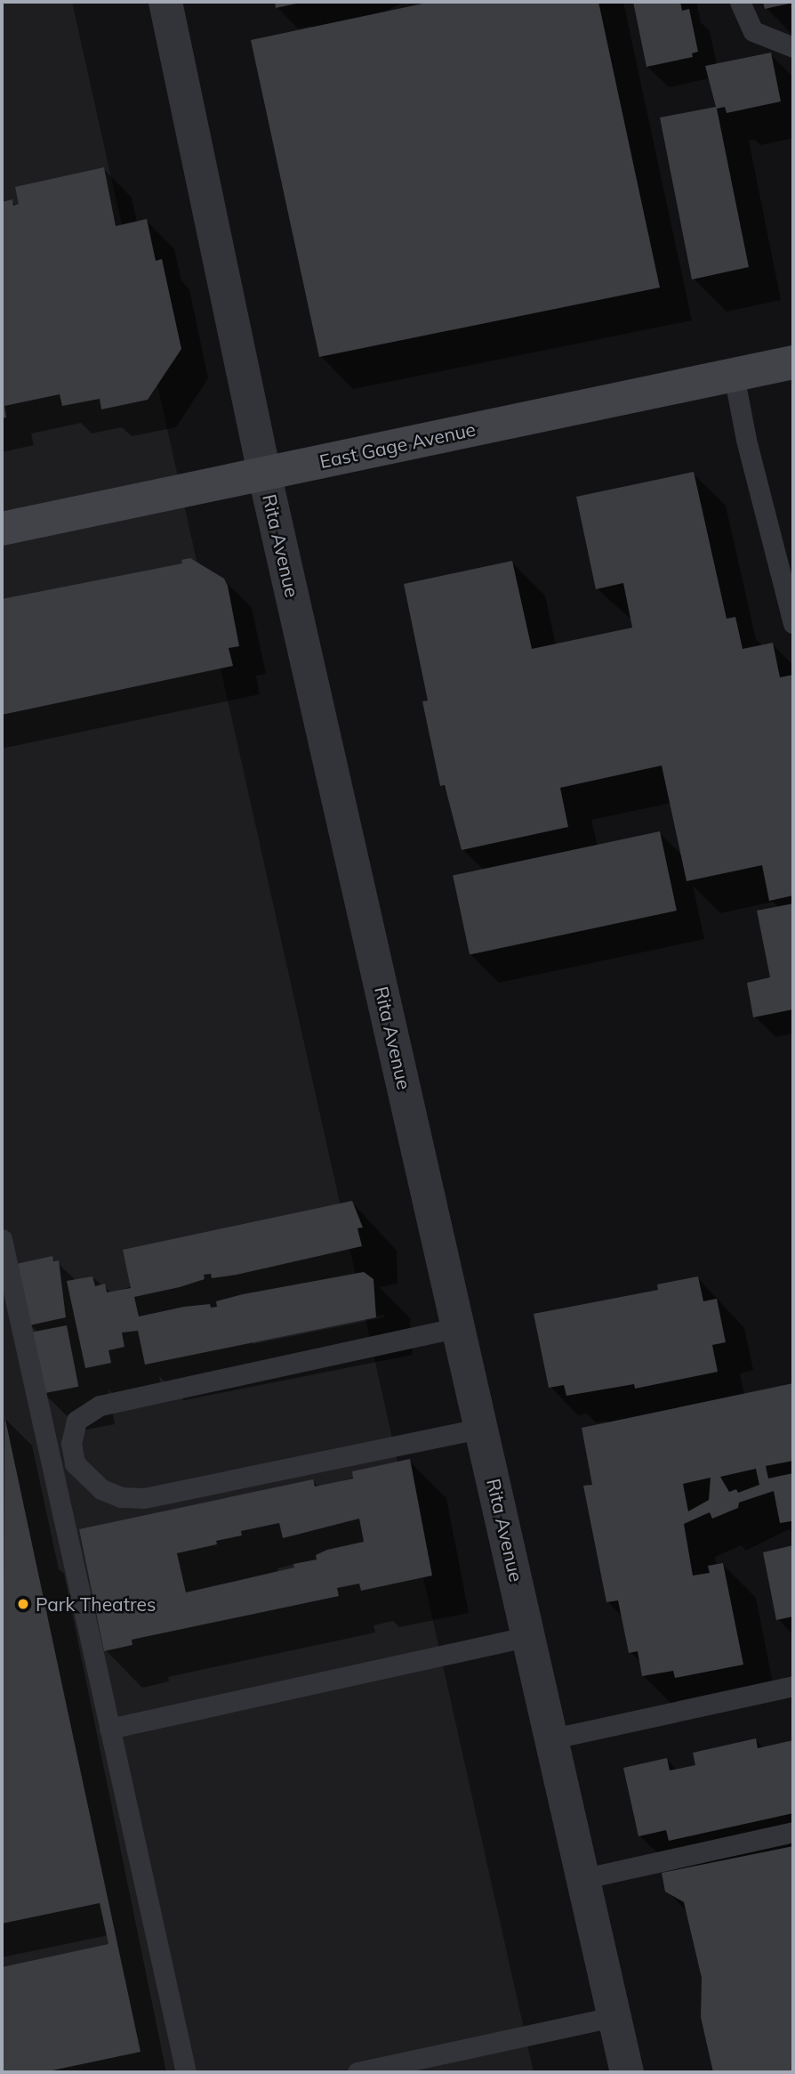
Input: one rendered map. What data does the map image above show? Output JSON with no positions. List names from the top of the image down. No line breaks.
{"streets":{"main road":["East Gage Avenue"],"street":["Rita Avenue"]},"crossings":[["East Gage Avenue","Rita Avenue"]],"places":["Park Theatres"]}
